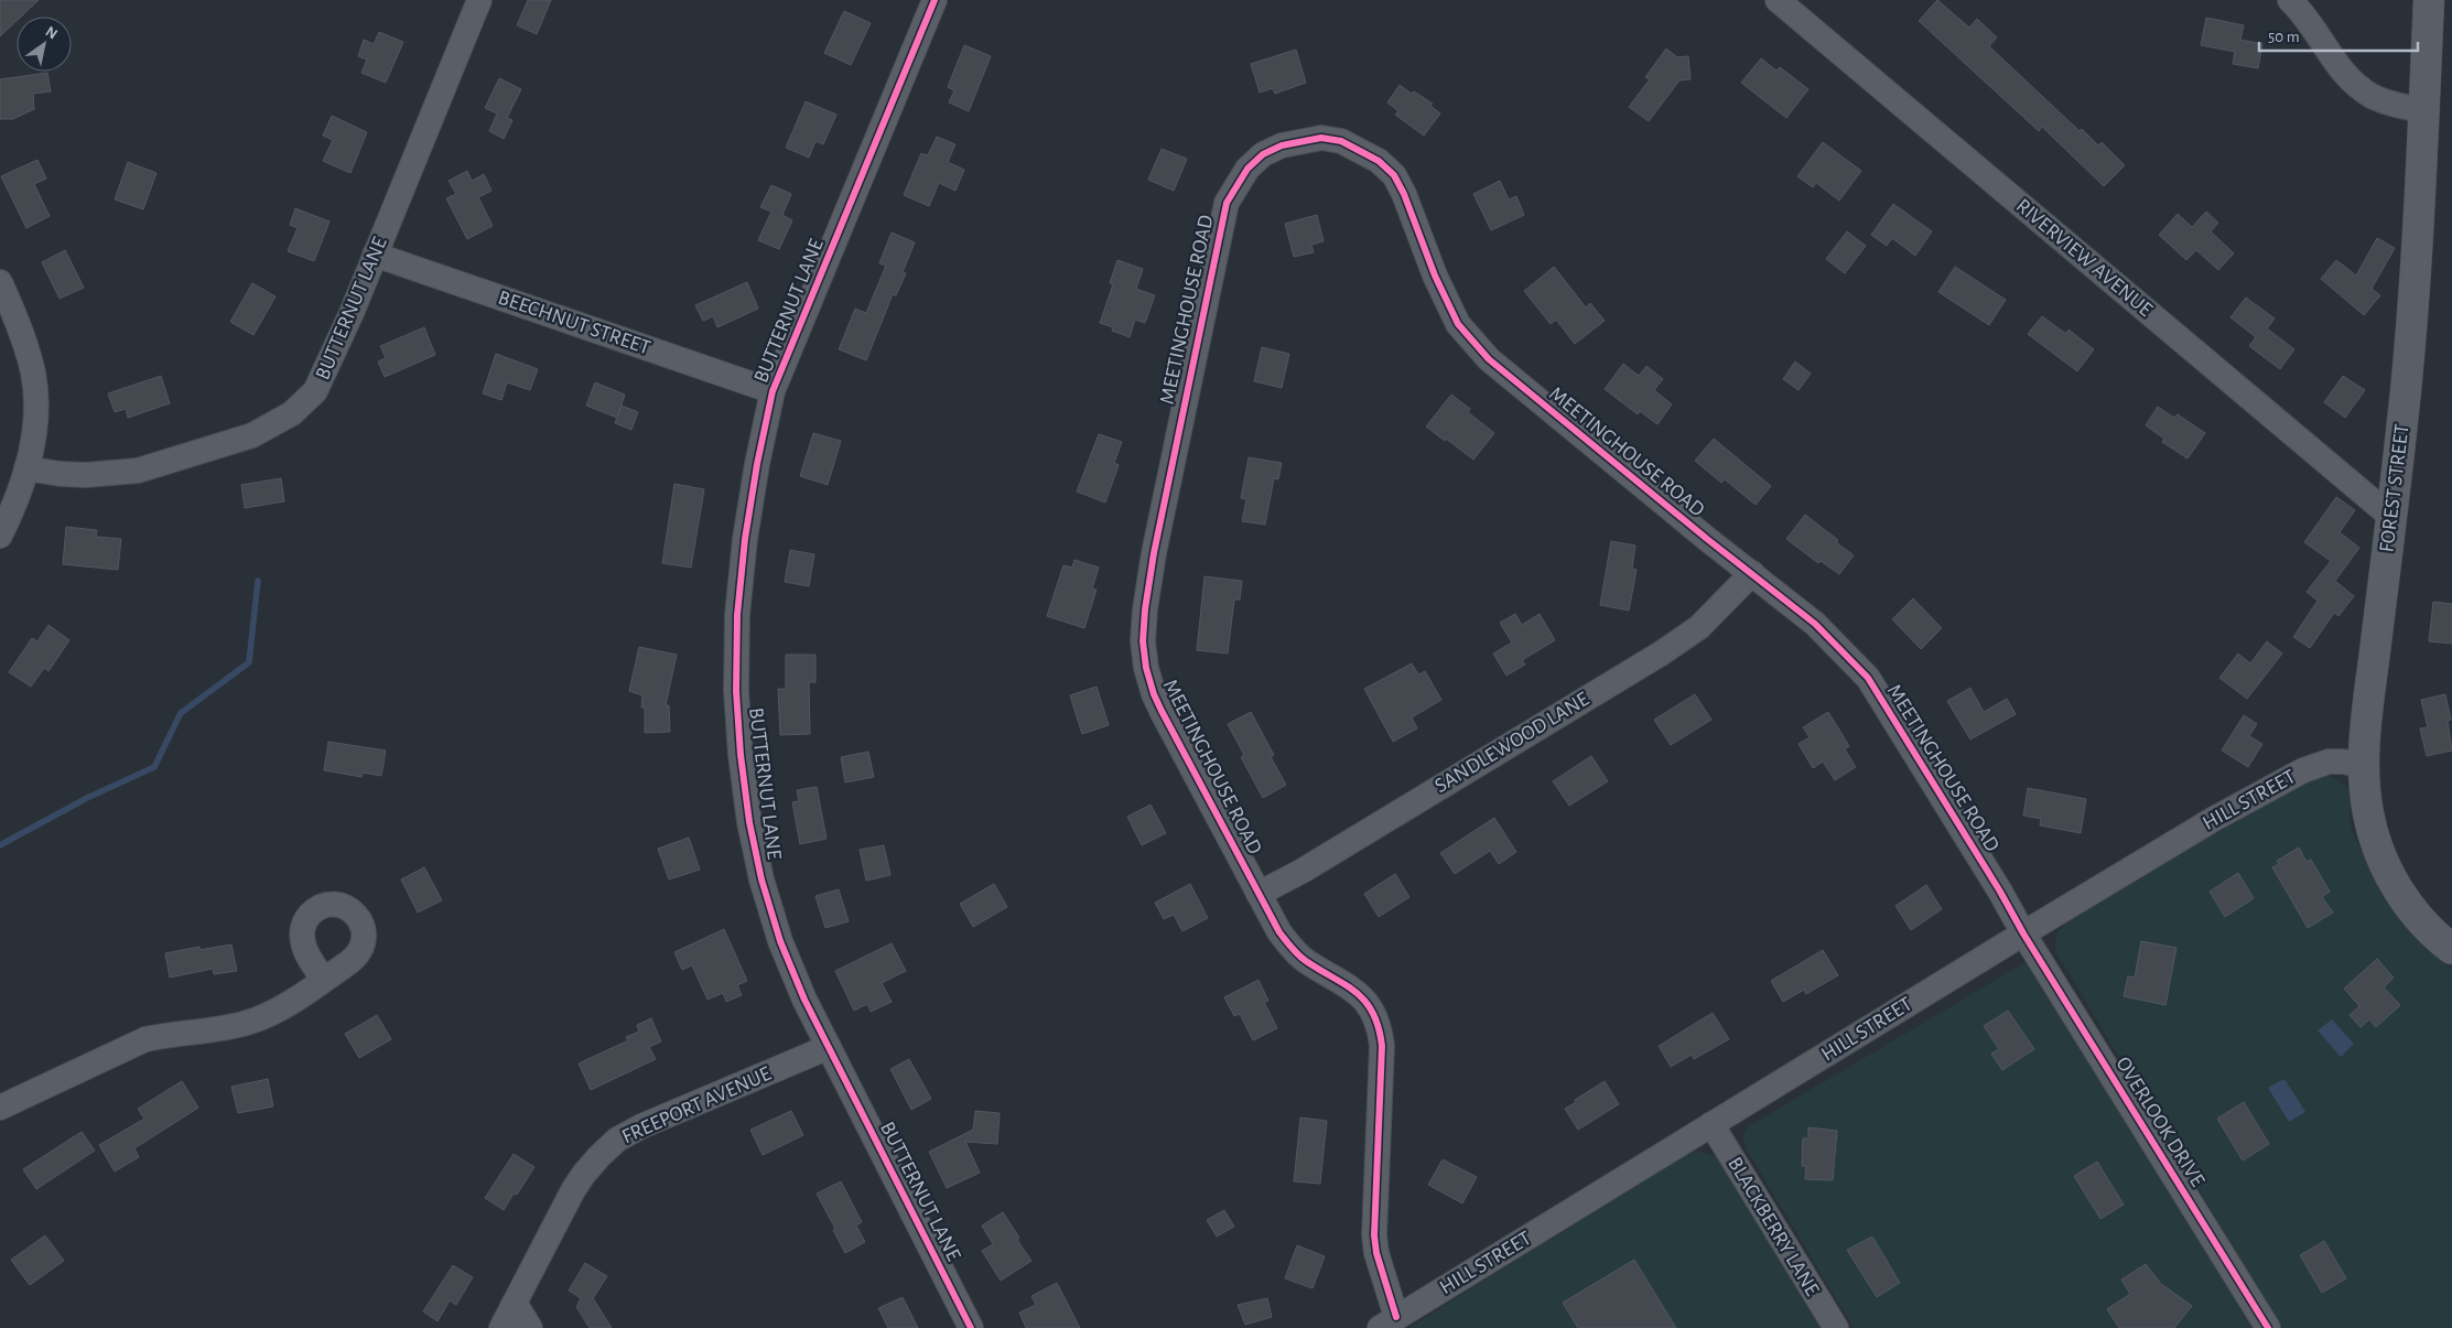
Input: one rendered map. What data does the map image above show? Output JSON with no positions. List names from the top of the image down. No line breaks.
{"streets":{"street":["RIVERVIEW AVENUE","BUTTERNUT LANE","MEETINGHOUSE ROAD","BEECHNUT STREET","FOREST STREET","SANDLEWOOD LANE","HILL STREET","FREEPORT AVENUE","OVERLOOK DRIVE","BLACKBERRY LANE"]},"crossings":[["RIVERVIEW AVENUE","FOREST STREET"],["BUTTERNUT LANE","BEECHNUT STREET"],["BUTTERNUT LANE","FREEPORT AVENUE"],["MEETINGHOUSE ROAD","SANDLEWOOD LANE"],["MEETINGHOUSE ROAD","HILL STREET"],["MEETINGHOUSE ROAD","OVERLOOK DRIVE"],["FOREST STREET","HILL STREET"],["HILL STREET","OVERLOOK DRIVE"],["HILL STREET","BLACKBERRY LANE"]],"scale_bar":"50 m","north":"top right"}
